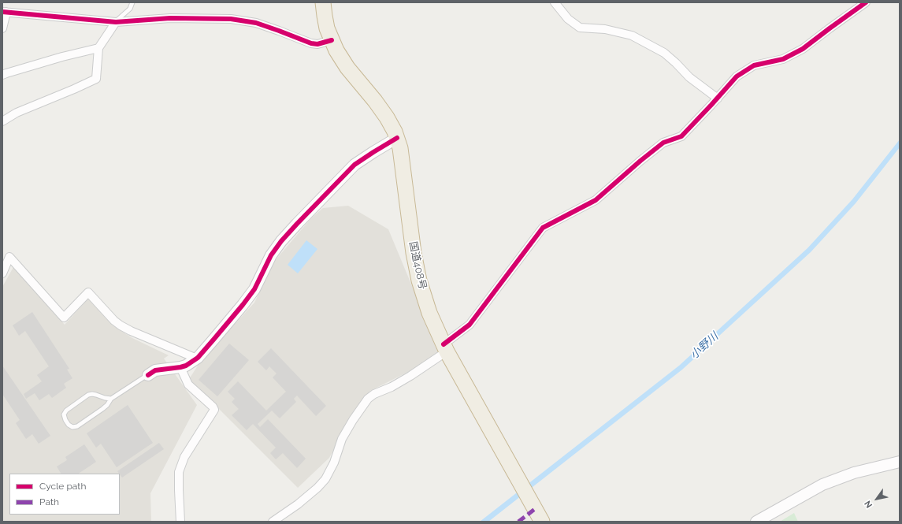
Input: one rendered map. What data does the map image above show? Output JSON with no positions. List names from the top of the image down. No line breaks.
{"streets":{"highway":["国道408号"]},"water":["小野川"],"legend":["Cycle path","Path"],"north":"bottom left"}
